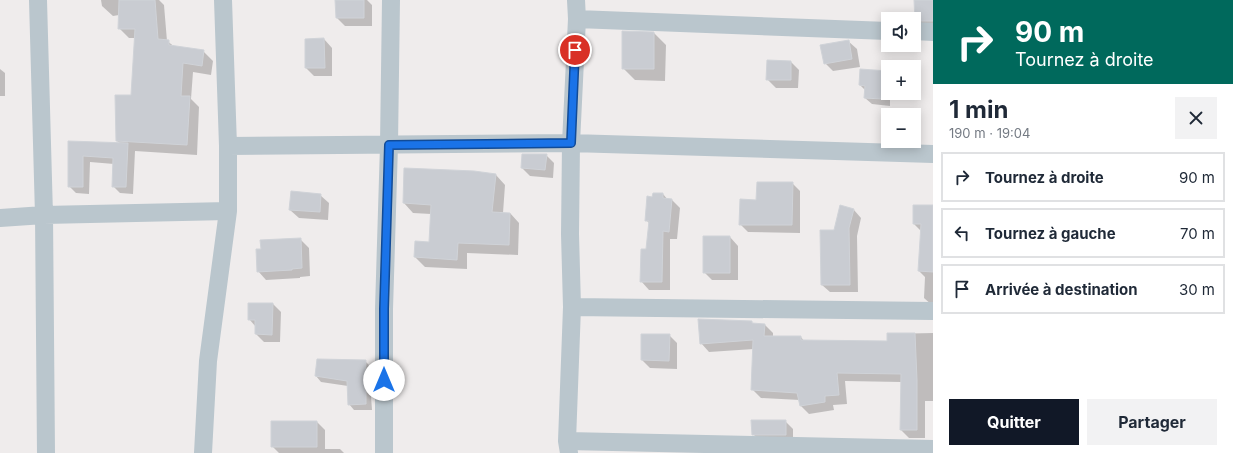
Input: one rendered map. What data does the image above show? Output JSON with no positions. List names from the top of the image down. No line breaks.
{"page":{"turn":["90 m","Tournez à droite"],"map_buttons":["+","−"],"heading":["1 min","190 m · 19:04"],"list":[{"name":"Tournez à droite","value":"90 m"},{"name":"Tournez à gauche","value":"70 m"},{"name":"Arrivée à destination","value":"30 m"}],"buttons":["Quitter","Partager"]}}
